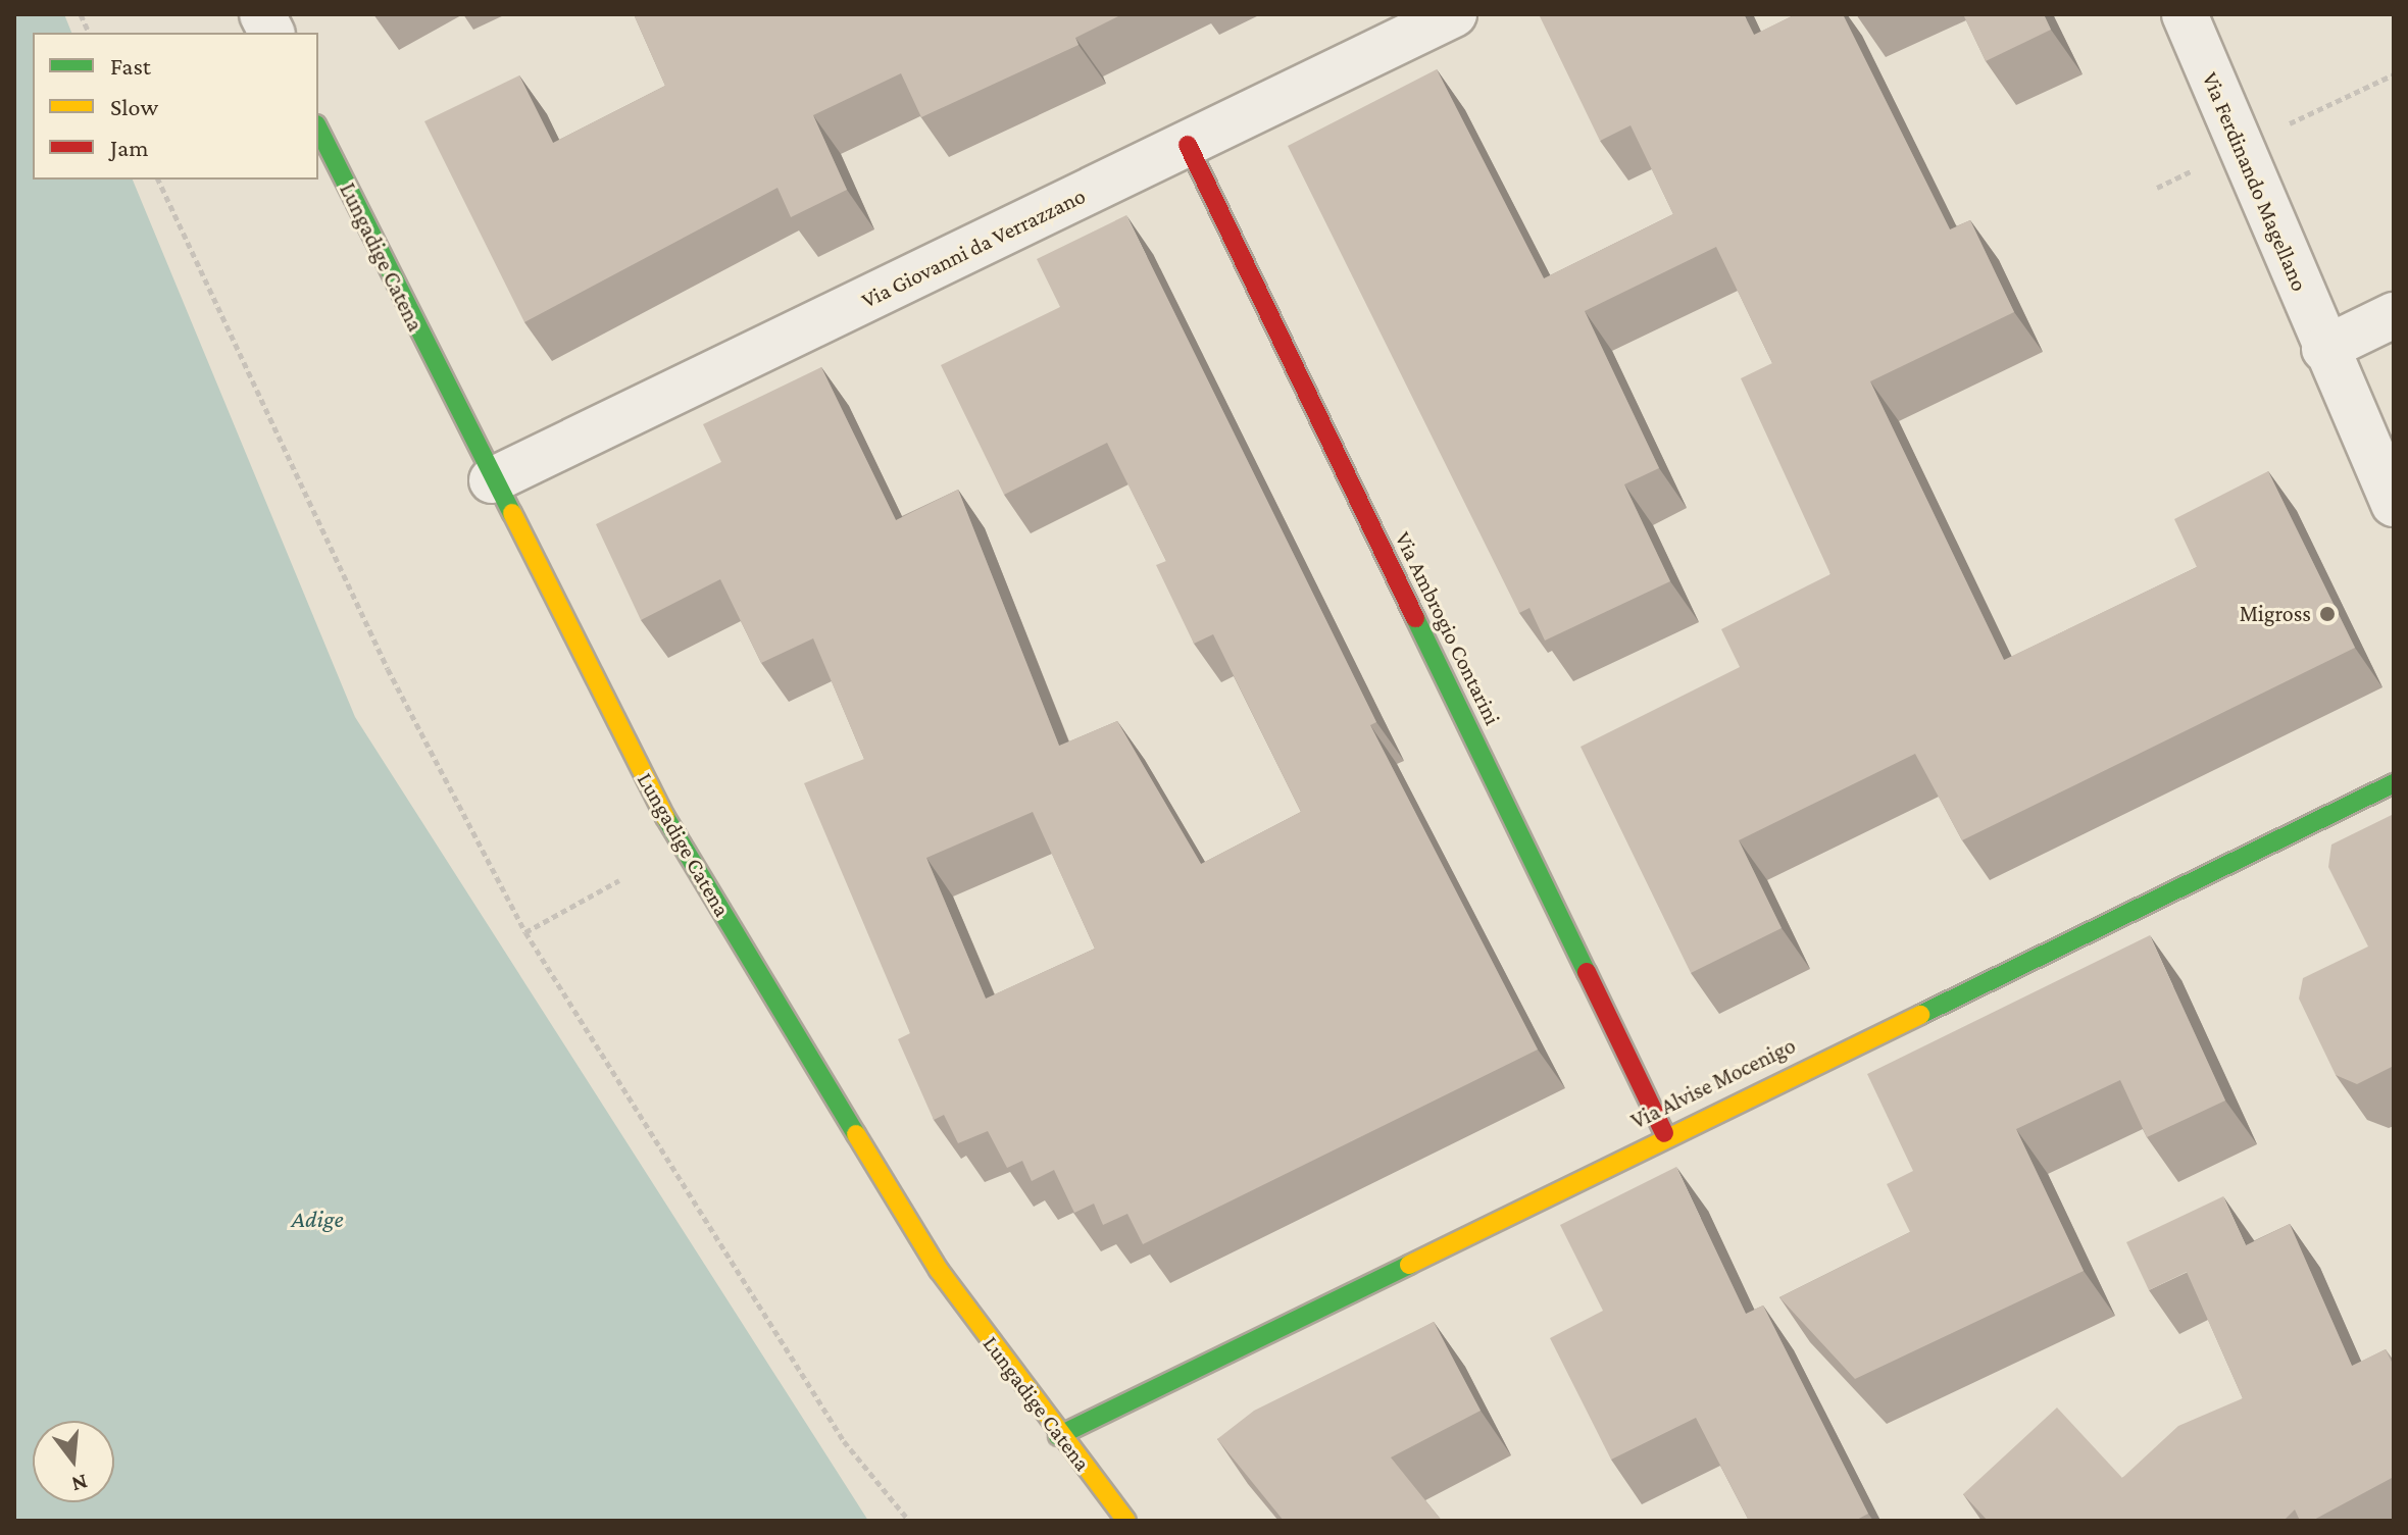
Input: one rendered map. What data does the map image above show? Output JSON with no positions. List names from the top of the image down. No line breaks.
{"streets":{"street":["Via Ferdinando Magellano","Via Giovanni da Verrazzano","Lungadige Catena","Via Ambrogio Contarini","Via Alvise Mocenigo"]},"crossings":[["Via Giovanni da Verrazzano","Lungadige Catena"],["Via Giovanni da Verrazzano","Via Ambrogio Contarini"],["Lungadige Catena","Via Alvise Mocenigo"],["Via Ambrogio Contarini","Via Alvise Mocenigo"]],"water":["Adige"],"places":["Migross"],"legend":["Fast","Slow","Jam"],"north":"bottom"}
